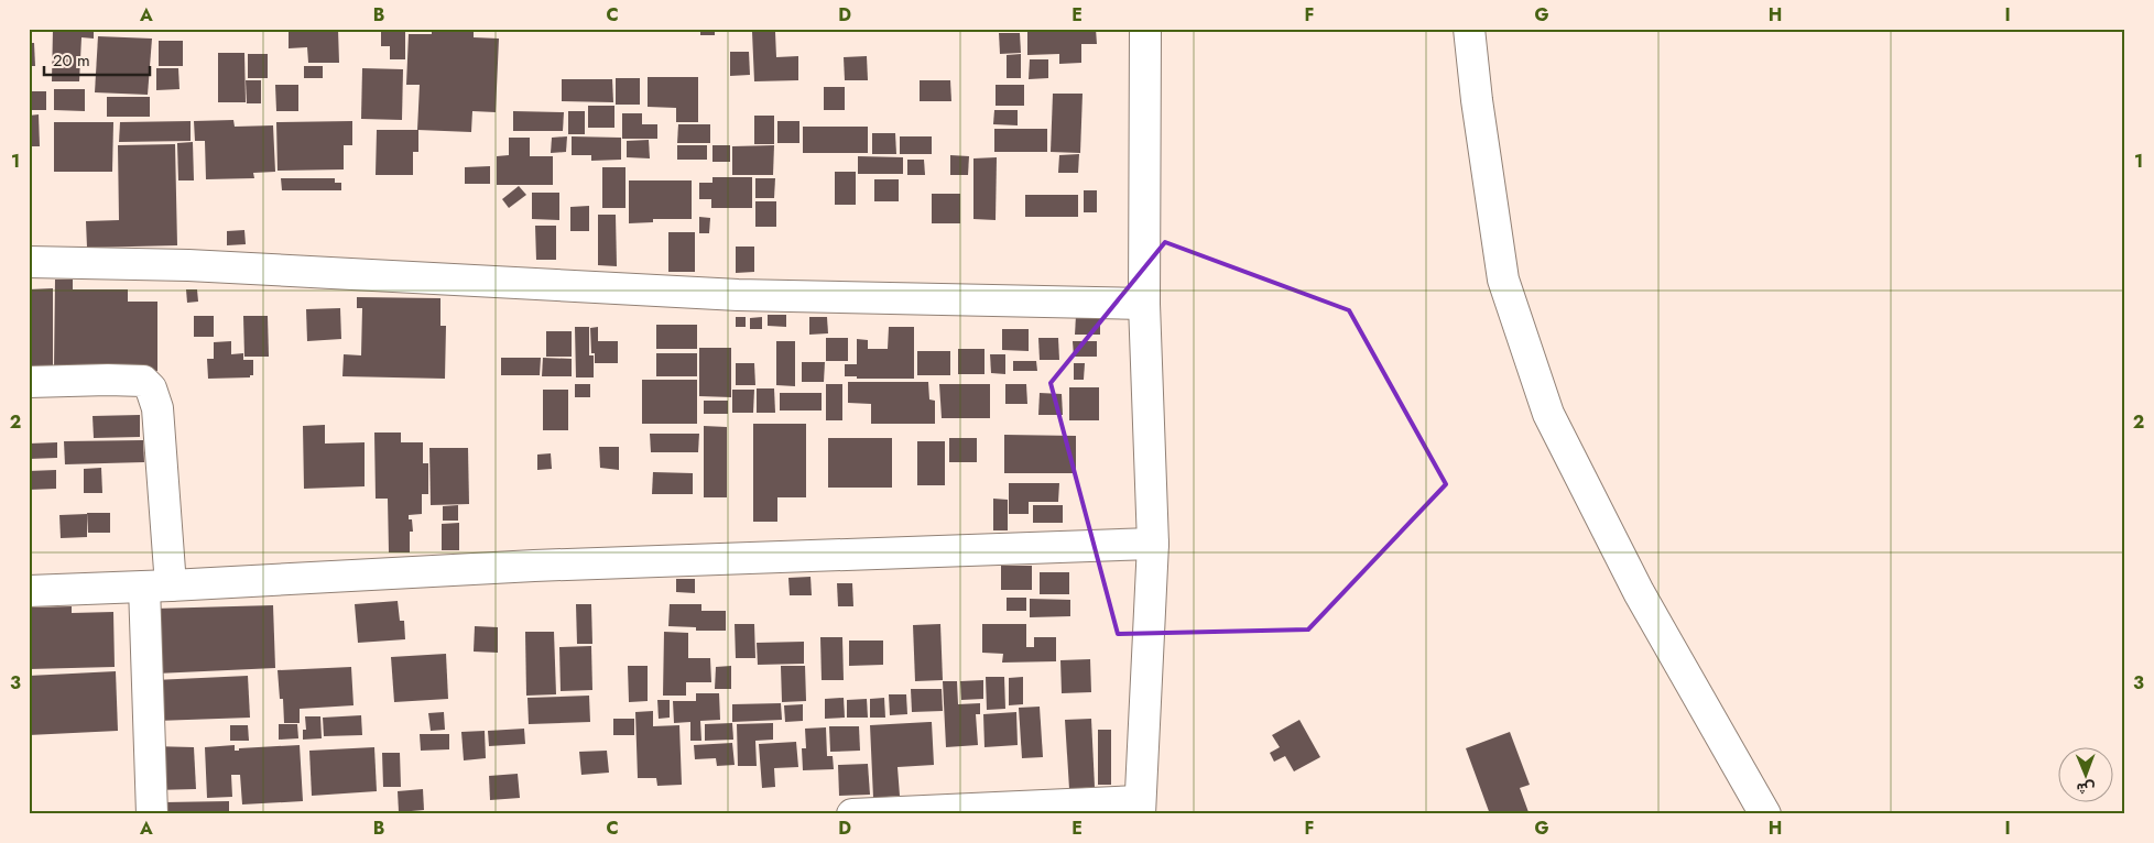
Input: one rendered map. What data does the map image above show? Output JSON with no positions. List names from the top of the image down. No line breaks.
{"scale_bar":"20 m","north":"bottom","grid":{"columns":["A","B","C","D","E","F","G","H","I"],"rows":["1","2","3"]}}
